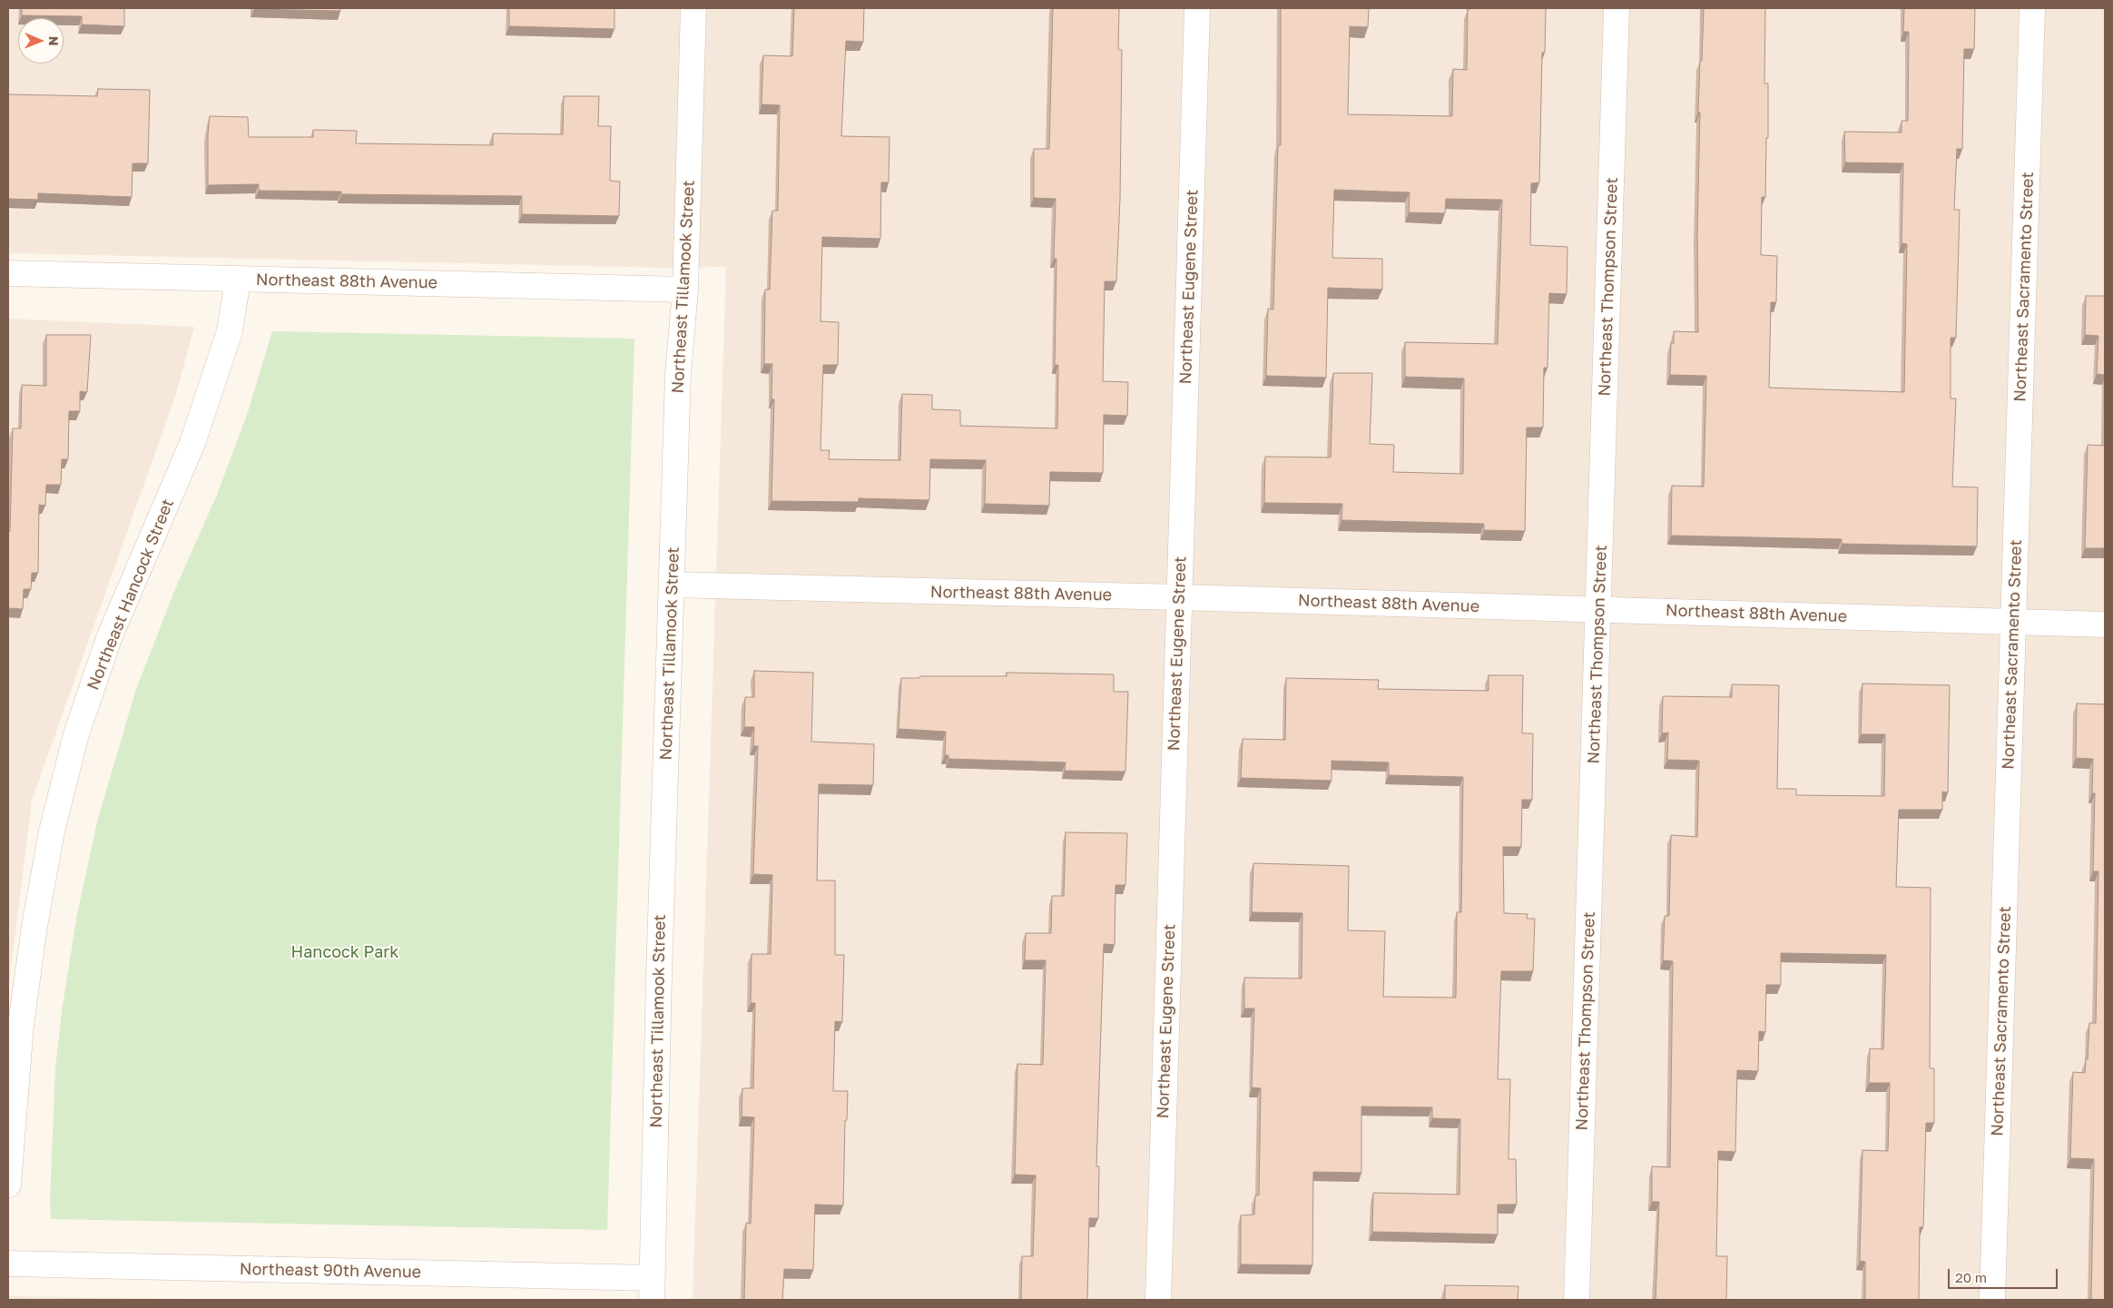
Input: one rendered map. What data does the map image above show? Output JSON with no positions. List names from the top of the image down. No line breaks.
{"streets":{"street":["Northeast 88th Avenue","Northeast Tillamook Street","Northeast Eugene Street","Northeast Thompson Street","Northeast Sacramento Street","Northeast Hancock Street","Northeast 90th Avenue"]},"crossings":[["Northeast 88th Avenue","Northeast Tillamook Street"],["Northeast 88th Avenue","Northeast Eugene Street"],["Northeast 88th Avenue","Northeast Thompson Street"],["Northeast 88th Avenue","Northeast Sacramento Street"],["Northeast 88th Avenue","Northeast Hancock Street"],["Northeast Tillamook Street","Northeast 90th Avenue"]],"parks":["Hancock Park"],"scale_bar":"20 m","north":"right"}
